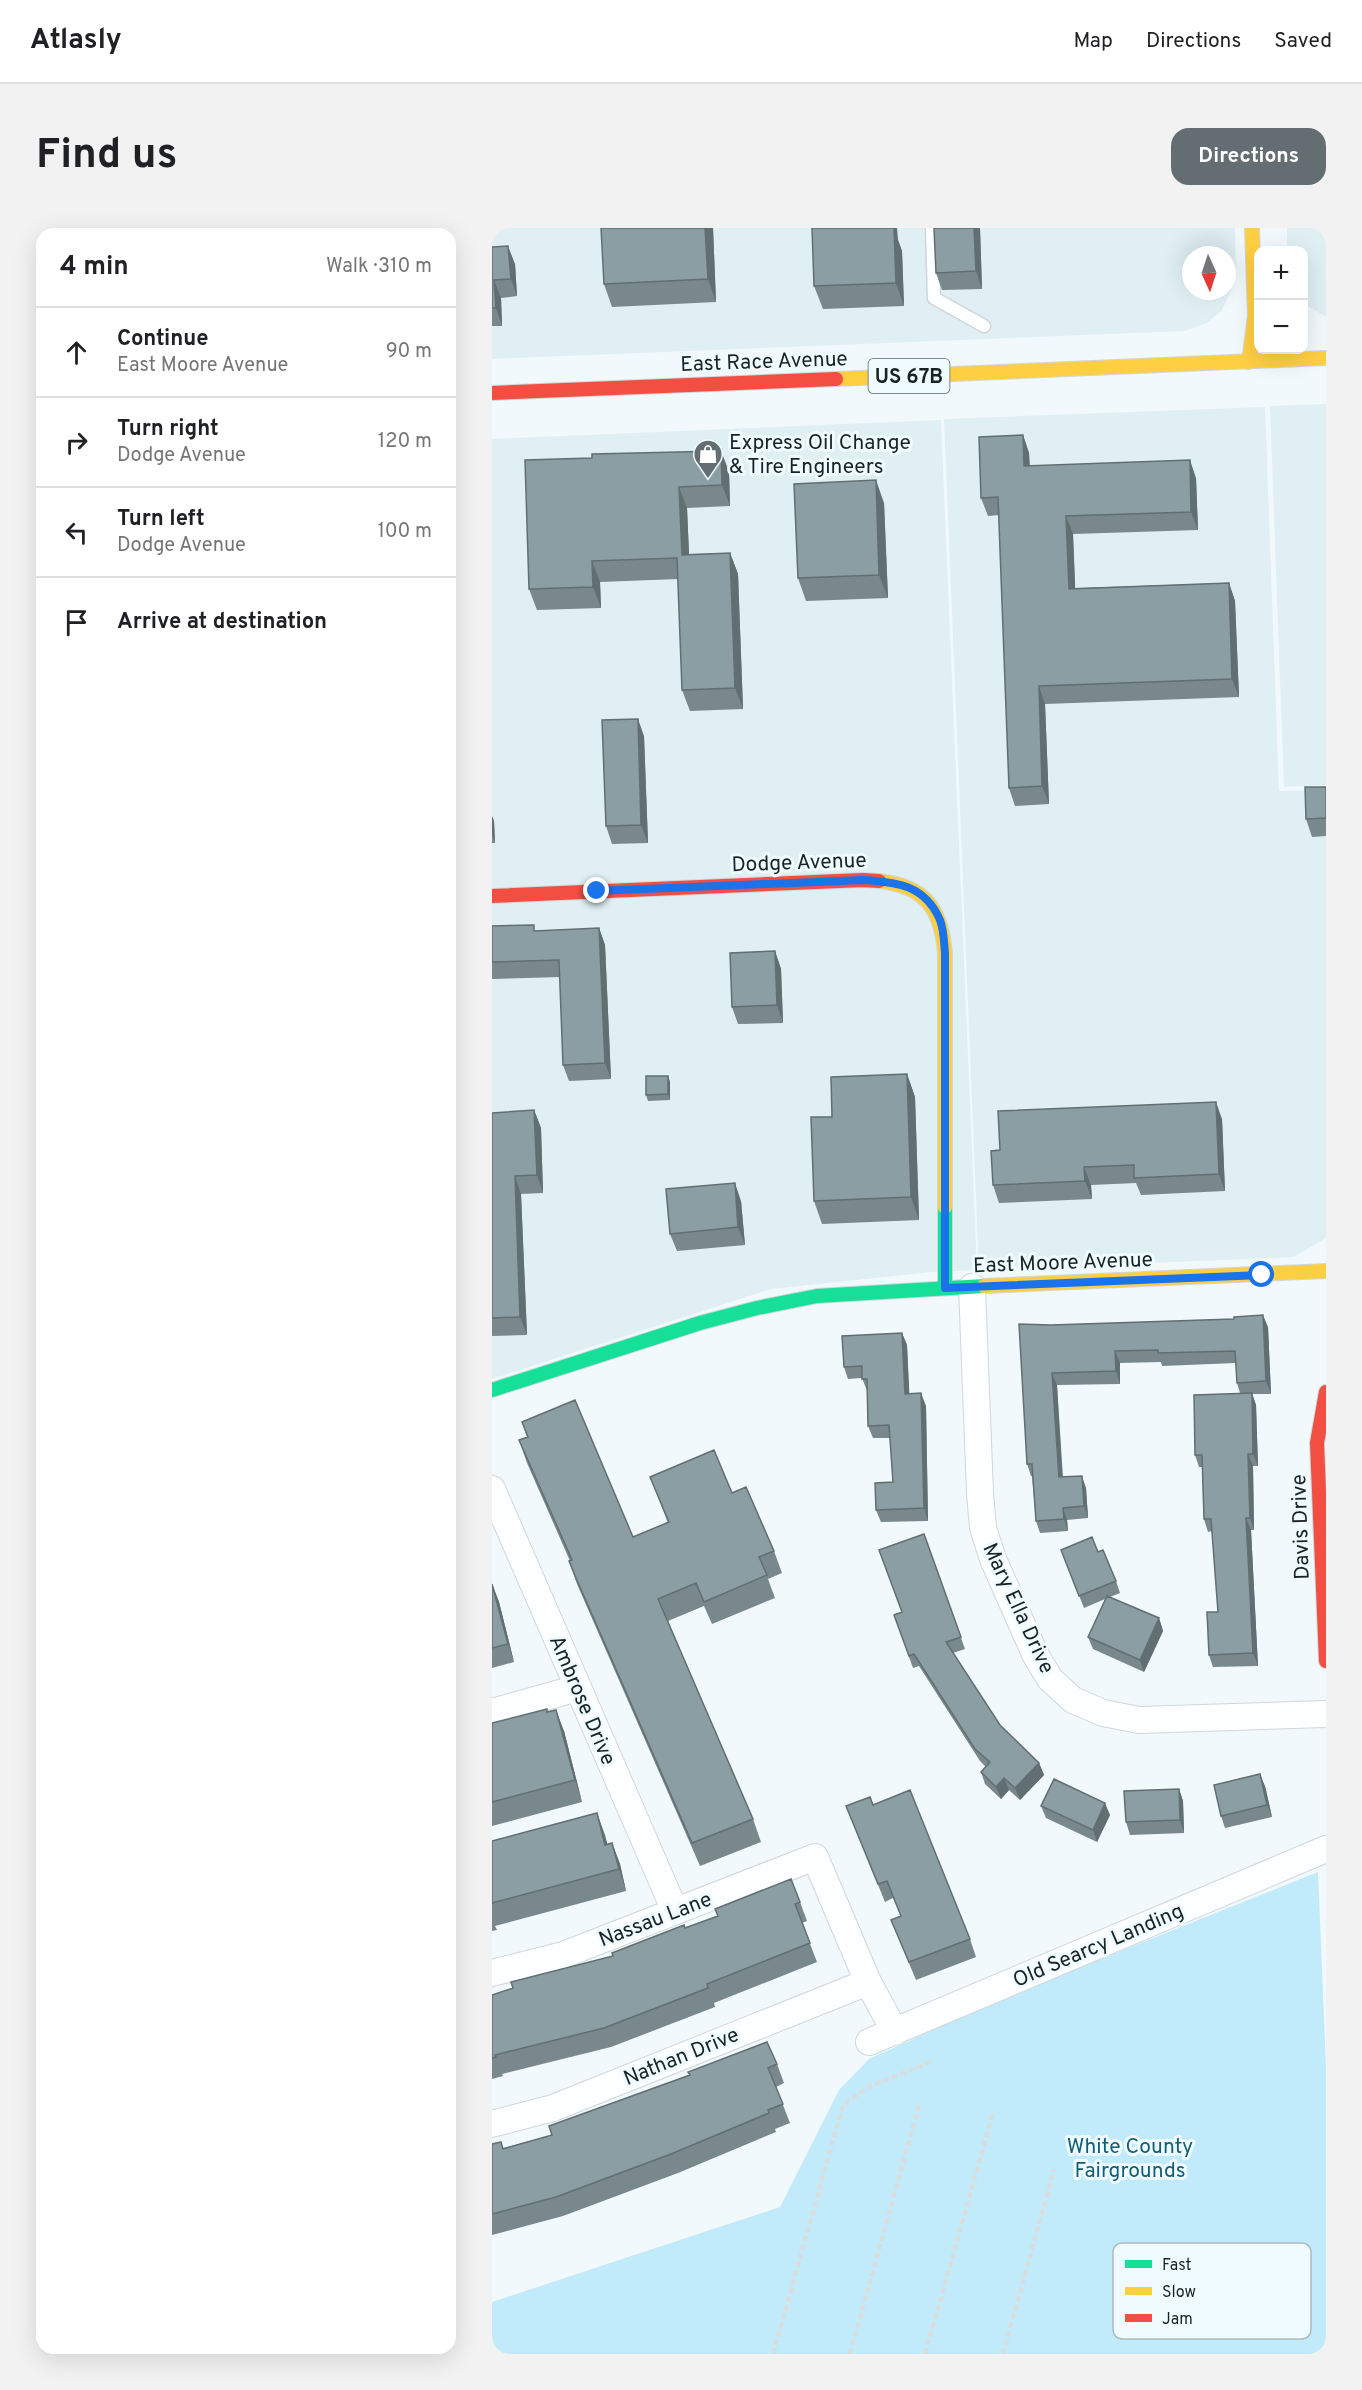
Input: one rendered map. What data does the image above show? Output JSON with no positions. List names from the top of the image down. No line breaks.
{"streets":{"street":["East Race Avenue","US 67B","Dodge Avenue","East Moore Avenue","Davis Drive","Mary Ella Drive","Ambrose Drive","Nassau Lane","Old Searcy Landing","Nathan Drive"]},"crossings":[["Dodge Avenue","East Moore Avenue"],["East Moore Avenue","Mary Ella Drive"],["Ambrose Drive","Nassau Lane"],["Nassau Lane","Nathan Drive"]],"parks":["White County Fairgrounds"],"places":{"shop":["Express Oil Change & Tire Engineers"]},"legend":["Fast","Slow","Jam"],"north":"bottom","page":{"header":"Atlasly","nav":["Map","Directions","Saved"],"buttons":"Directions","title":"Find us","heading":["4 min","Walk · 310 m"],"map_buttons":["+","−"],"list":[["Continue","East Moore Avenue","90 m"],["Turn right","Dodge Avenue","120 m"],["Turn left","Dodge Avenue","100 m"],"Arrive at destination"]}}
